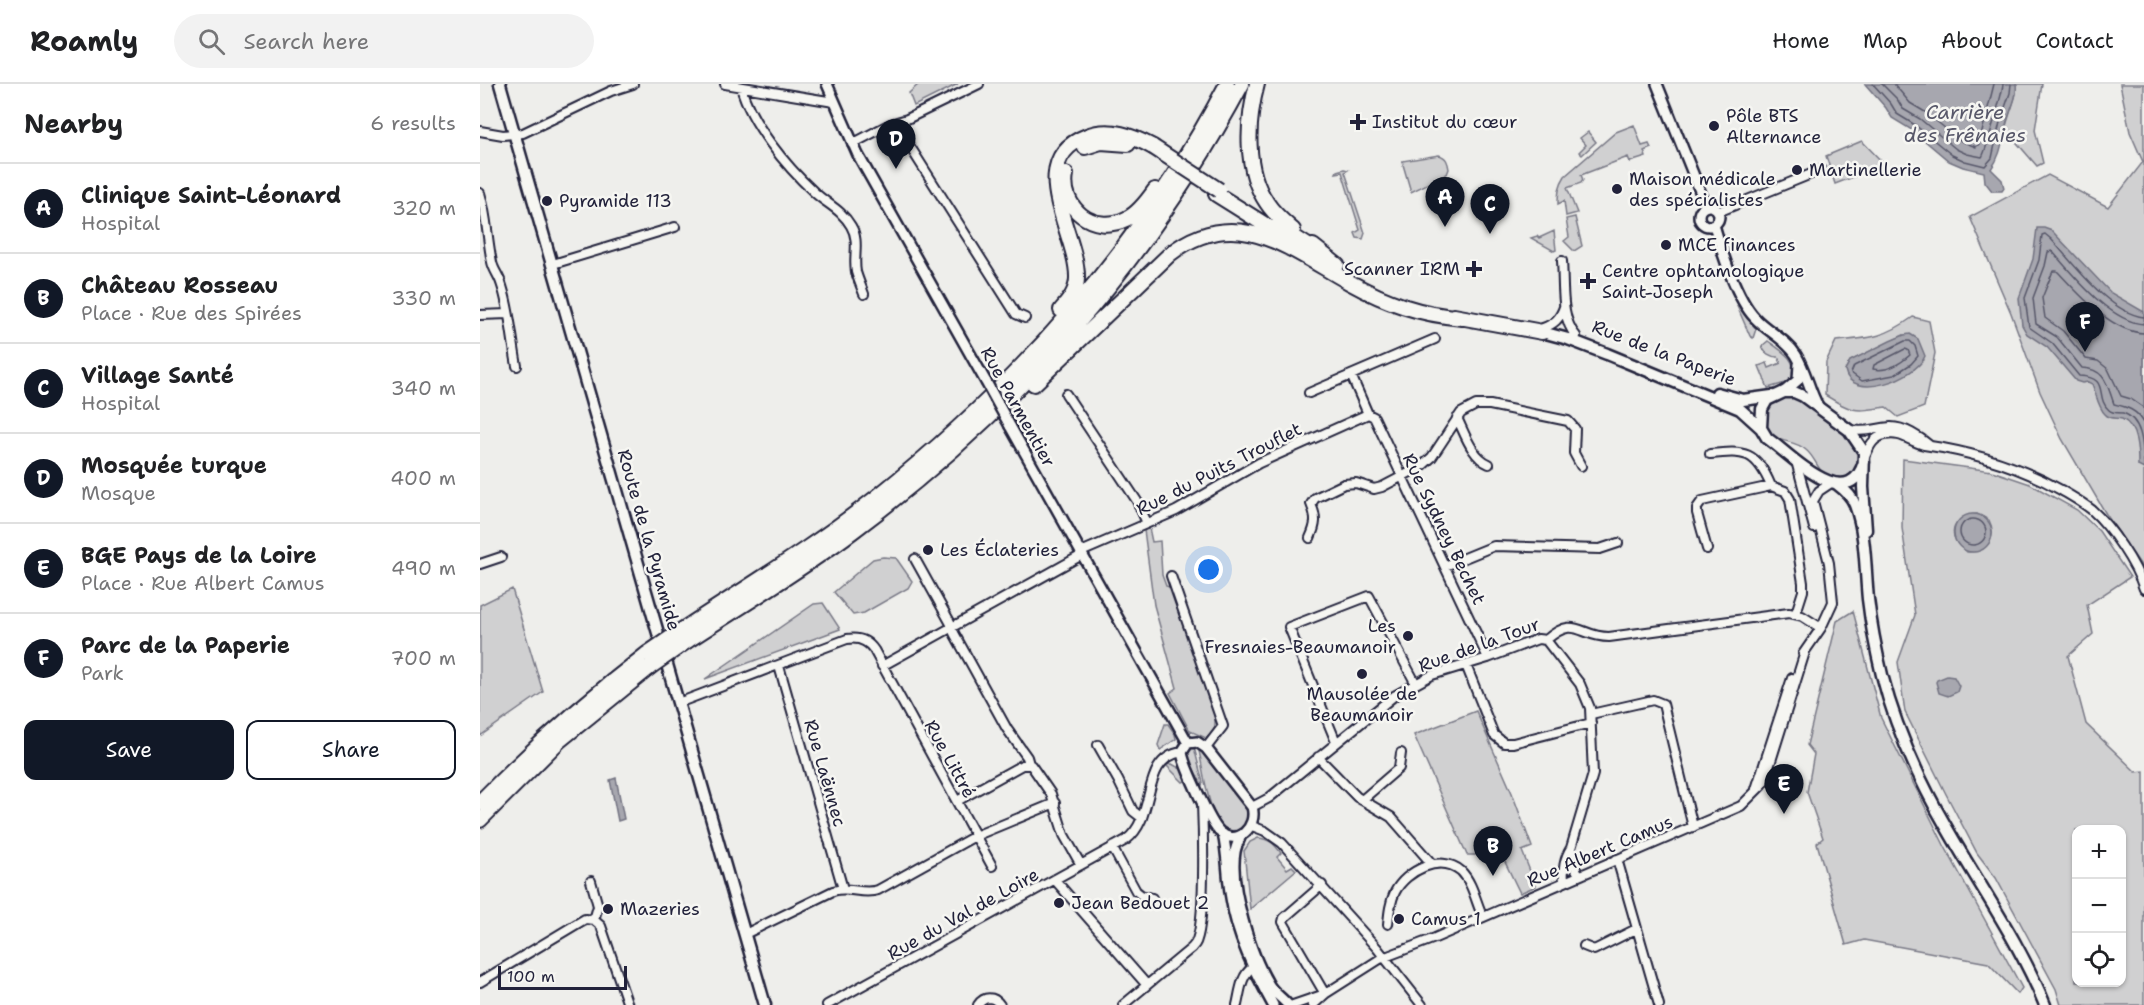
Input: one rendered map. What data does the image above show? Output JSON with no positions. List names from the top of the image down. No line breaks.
{"streets":{"main road":["Rue de la Paperie","Route de la Pyramide"],"street":["Rue Parmentier","Rue du Puits Trouflet","Rue Sydney Bechet","Rue de la Tour","Rue Littré","Rue Laënnec","Rue Albert Camus","Rue du Val de Loire"]},"crossings":[["Rue Parmentier","Rue du Puits Trouflet"],["Rue du Puits Trouflet","Rue Sydney Bechet"],["Rue du Puits Trouflet","Rue Littré"],["Rue Sydney Bechet","Rue de la Tour"],["Route de la Pyramide","Rue Littré"],["Rue Littré","Rue Laënnec"]],"water":["Carrière des Frênaies"],"places":{"health":["Institut du cœur","Scanner IRM","Centre ophtamologique Saint-Joseph"],"other":["Pôle BTS Alternance","Martinellerie","Maison médicale des spécialistes","Pyramide 113","MCE finances","Les Éclateries","Les Fresnaies-Beaumanoir","Mausolée de Beaumanoir","Jean Bedouet 2","Mazeries","Camus 1"]},"scale_bar":"100 m","page":{"header":"Roamly","search":"Search here","nav":["Home","Map","About","Contact"],"heading":["Nearby","6 results"],"pins":["D","A","C","F","E","B"],"list":[{"mark":"A","name":"Clinique Saint-Léonard","note":"Hospital","value":"320 m"},{"mark":"B","name":"Château Rosseau","note":"Place · Rue des Spirées","value":"330 m"},{"mark":"C","name":"Village Santé","note":"Hospital","value":"340 m"},{"mark":"D","name":"Mosquée turque","note":"Mosque","value":"400 m"},{"mark":"E","name":"BGE Pays de la Loire","note":"Place · Rue Albert Camus","value":"490 m"},{"mark":"F","name":"Parc de la Paperie","note":"Park","value":"700 m"}],"buttons":["Save","Share"],"map_buttons":["+","−"],"scale":"100 m"}}
